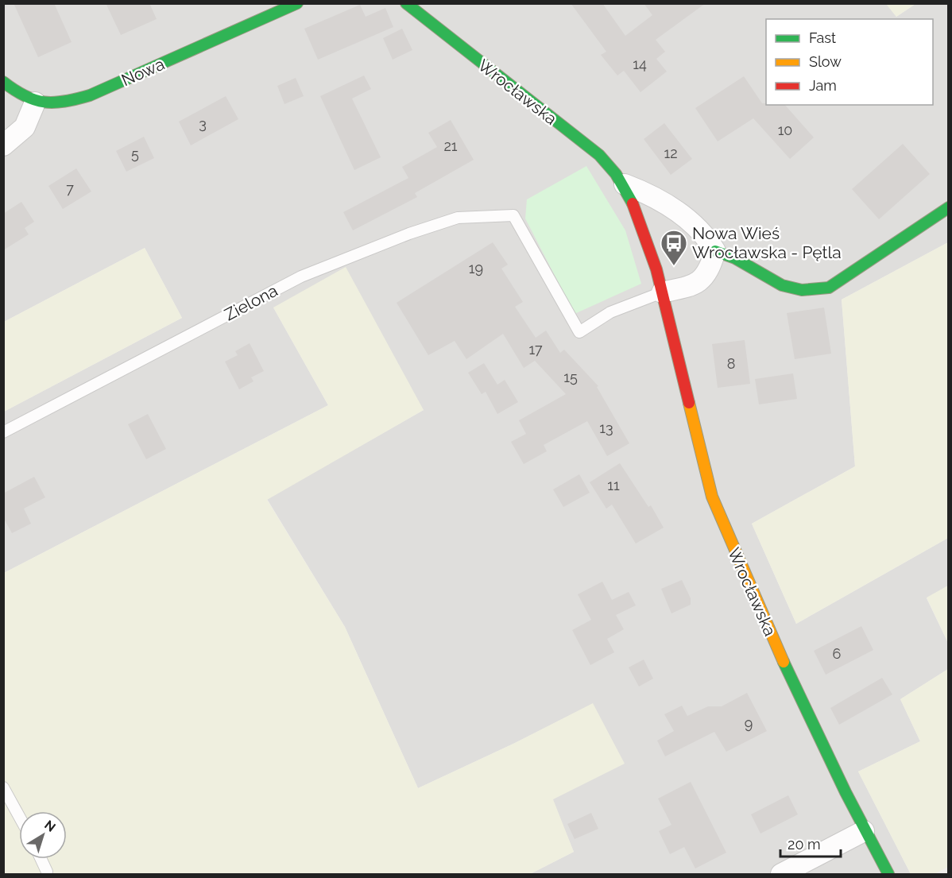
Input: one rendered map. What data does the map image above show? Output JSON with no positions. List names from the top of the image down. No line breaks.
{"streets":{"street":["Nowa","Wrocławska"],"lane":["Zielona"]},"crossings":[["Wrocławska","Zielona"]],"places":{"bus stop":["Nowa Wieś Wrocławska - Pętla"]},"house_numbers":["14","3","10","21","12","5","7","19","17","8","15","13","11","6","9"],"legend":["Fast","Slow","Jam"],"scale_bar":"20 m","north":"top right"}
